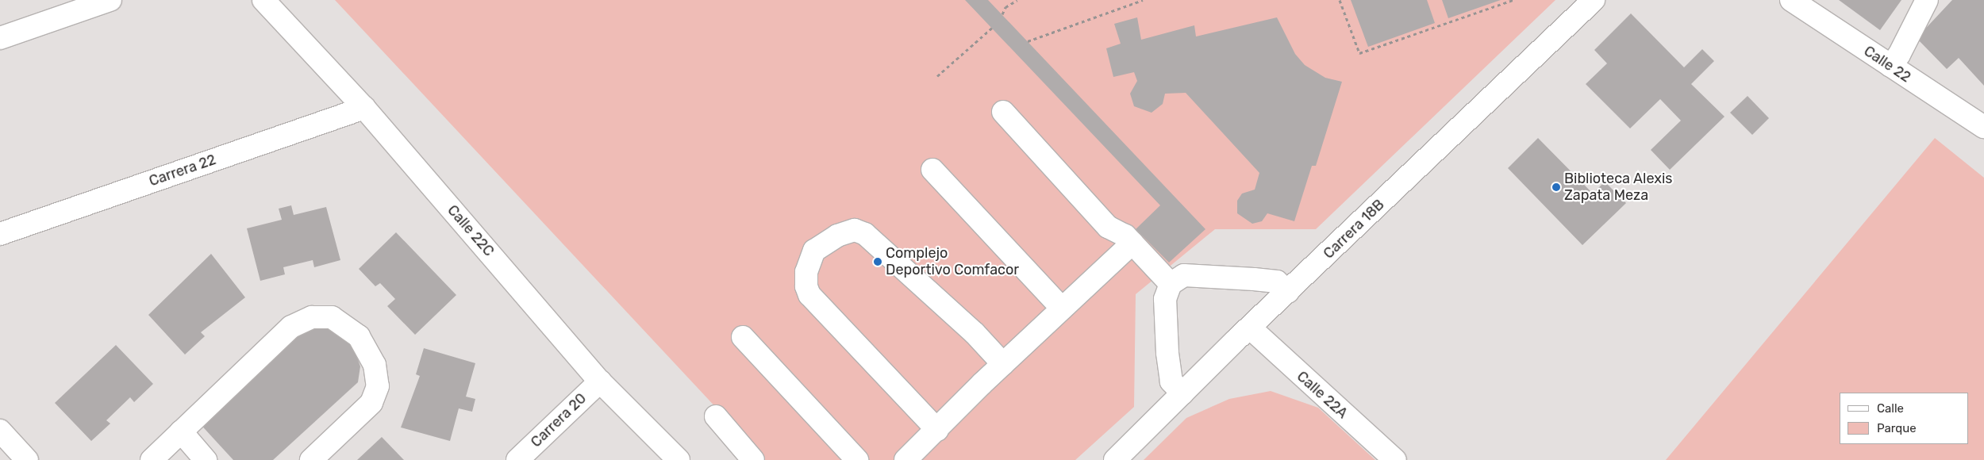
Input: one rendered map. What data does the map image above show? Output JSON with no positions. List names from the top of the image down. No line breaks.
{"streets":{"street":["Calle 22","Carrera 22","Carrera 18B","Calle 22C","Calle 22A","Carrera 20"]},"crossings":[["Carrera 22","Calle 22C"],["Carrera 18B","Calle 22A"],["Calle 22C","Carrera 20"]],"places":["Biblioteca Alexis Zapata Meza","Complejo Deportivo Comfacor"],"legend":["Calle","Parque"]}
